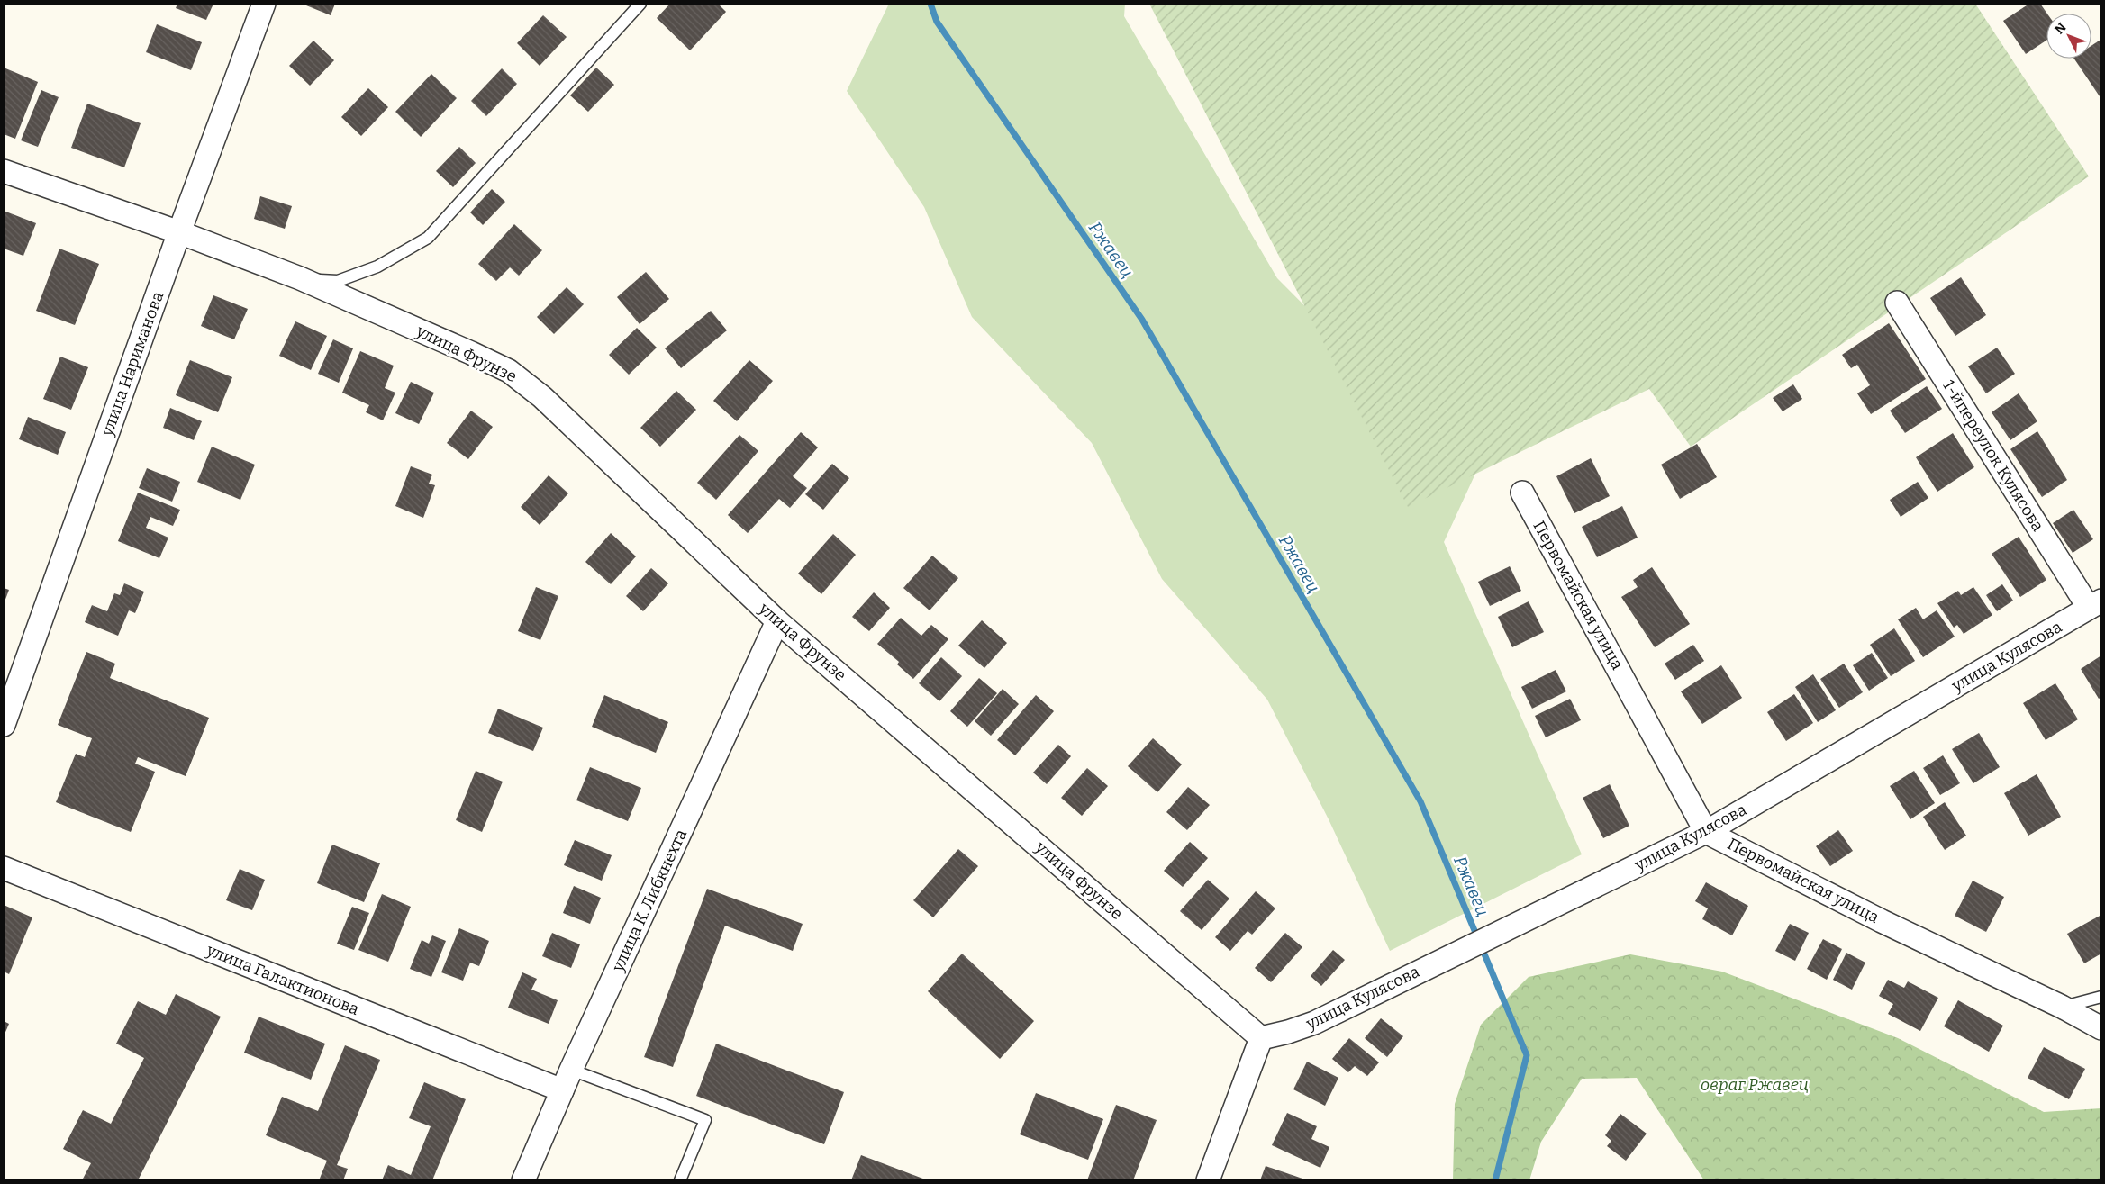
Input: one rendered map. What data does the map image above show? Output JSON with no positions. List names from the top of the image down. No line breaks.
{"streets":{"street":["улица Фрунзе","улица Нариманова","1-йпереулок Кулясова","Первомайская улица","улица Кулясова","улица К. Либкнехта","улица Галактионова"]},"crossings":[["улица Фрунзе","улица Нариманова"],["улица Фрунзе","улица Кулясова"],["улица Фрунзе","улица К. Либкнехта"],["1-йпереулок Кулясова","улица Кулясова"],["Первомайская улица","улица Кулясова"],["улица К. Либкнехта","улица Галактионова"]],"water":["Ржавец"],"parks":["овраг Ржавец"],"north":"top left"}
